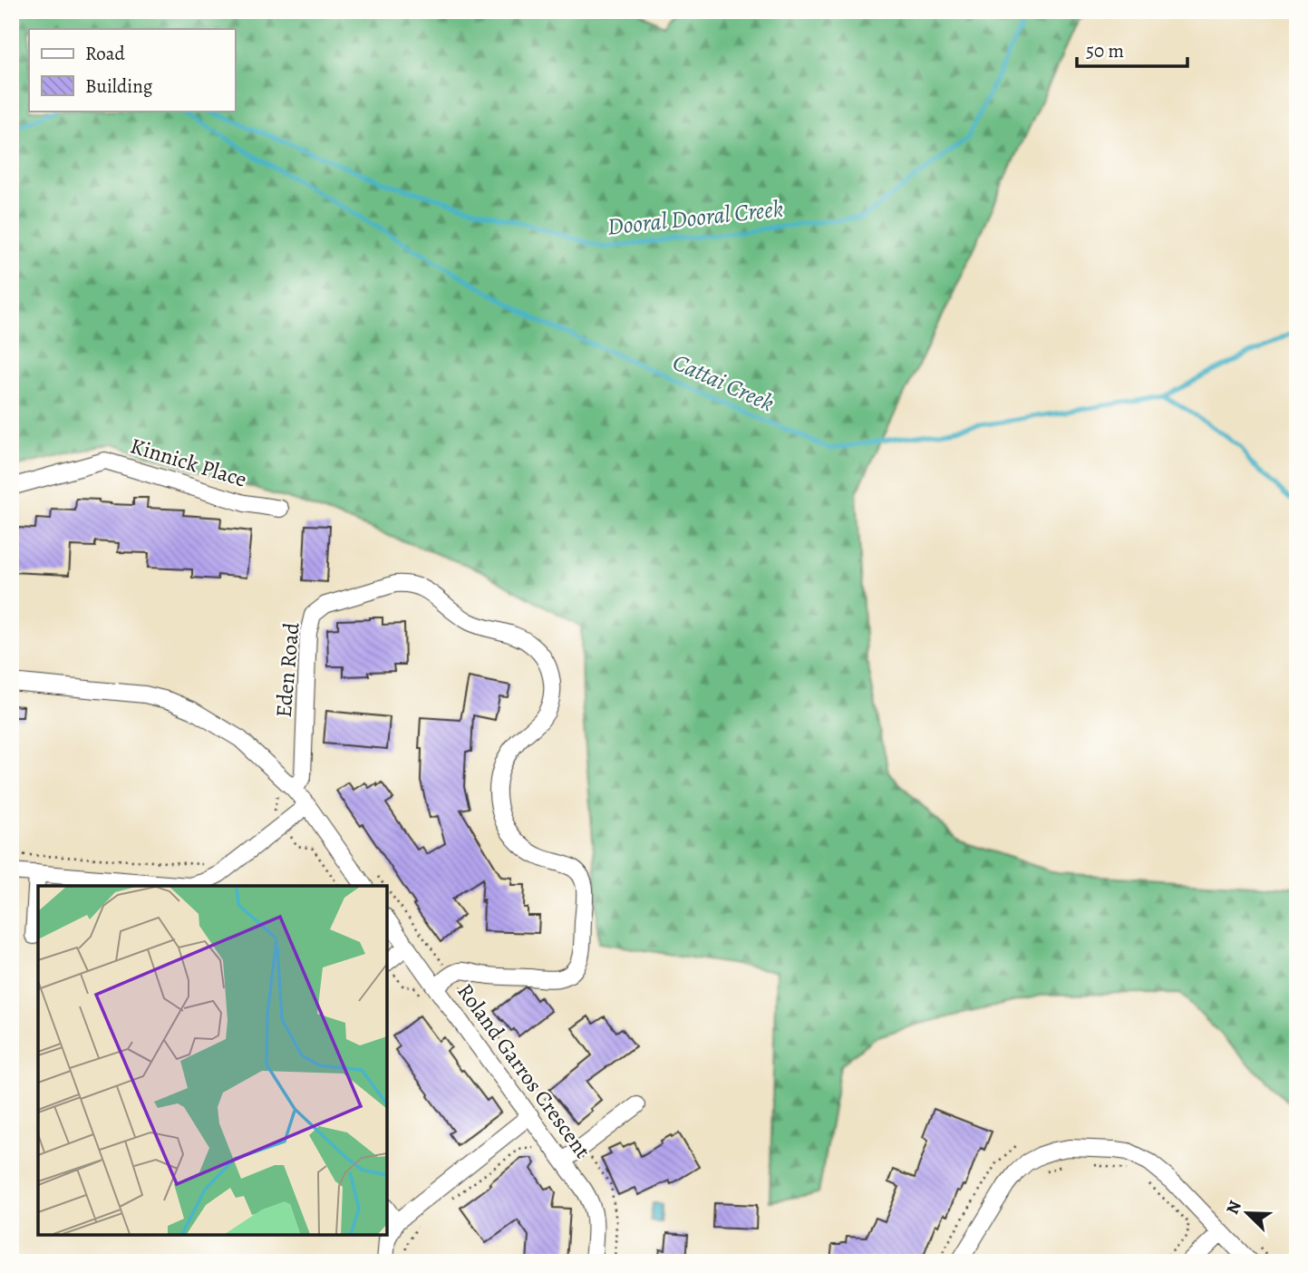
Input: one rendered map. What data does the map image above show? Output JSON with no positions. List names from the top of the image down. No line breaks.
{"streets":{"street":["Kinnick Place","Eden Road","Roland Garros Crescent"]},"water":["Dooral Dooral Creek","Cattai Creek"],"legend":["Road","Building"],"scale_bar":"50 m","north":"top left"}
